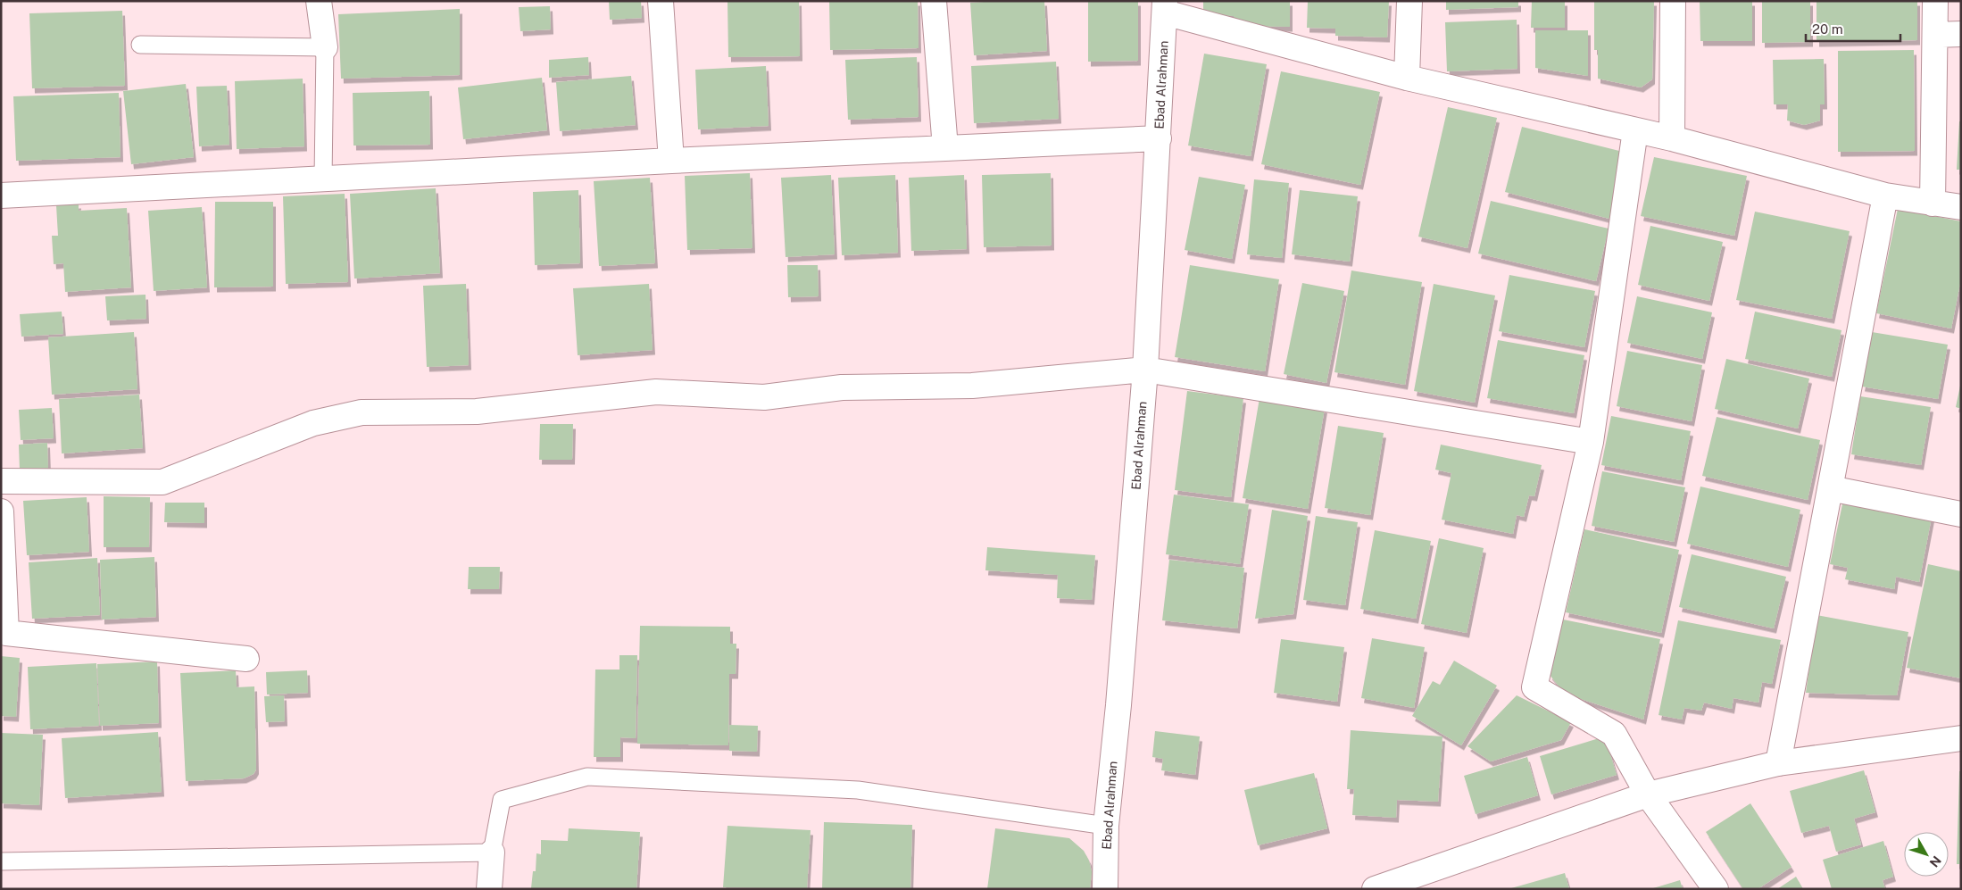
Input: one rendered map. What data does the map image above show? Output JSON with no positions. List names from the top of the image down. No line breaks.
{"streets":{"street":["Ebad Alrahman"]},"scale_bar":"20 m","north":"bottom right"}
